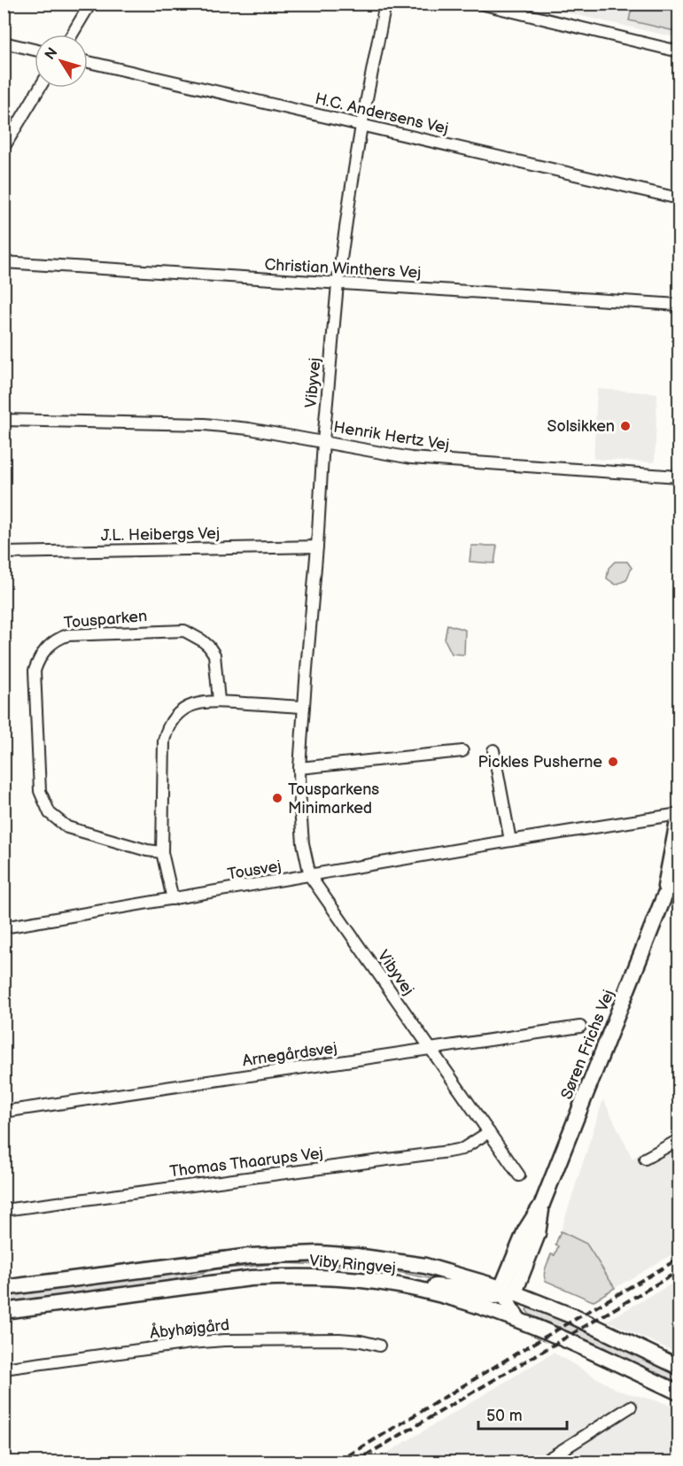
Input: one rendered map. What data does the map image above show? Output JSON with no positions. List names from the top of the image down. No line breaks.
{"streets":{"main road":["Søren Frichs Vej","Viby Ringvej"],"street":["H.C. Andersens Vej","Christian Winthers Vej","Vibyvej","Henrik Hertz Vej","J.L. Heibergs Vej","Tousparken","Tousvej","Arnegårdsvej","Thomas Thaarups Vej","Åbyhøjgård"]},"crossings":[["H.C. Andersens Vej","Vibyvej"],["Christian Winthers Vej","Vibyvej"],["Vibyvej","Henrik Hertz Vej"],["Vibyvej","J.L. Heibergs Vej"],["Vibyvej","Tousvej"],["Vibyvej","Arnegårdsvej"],["Vibyvej","Thomas Thaarups Vej"],["Tousvej","Søren Frichs Vej"],["Søren Frichs Vej","Viby Ringvej"]],"places":["Solsikken","Pickles Pusherne","Tousparkens Minimarked"],"scale_bar":"50 m","north":"top left"}
